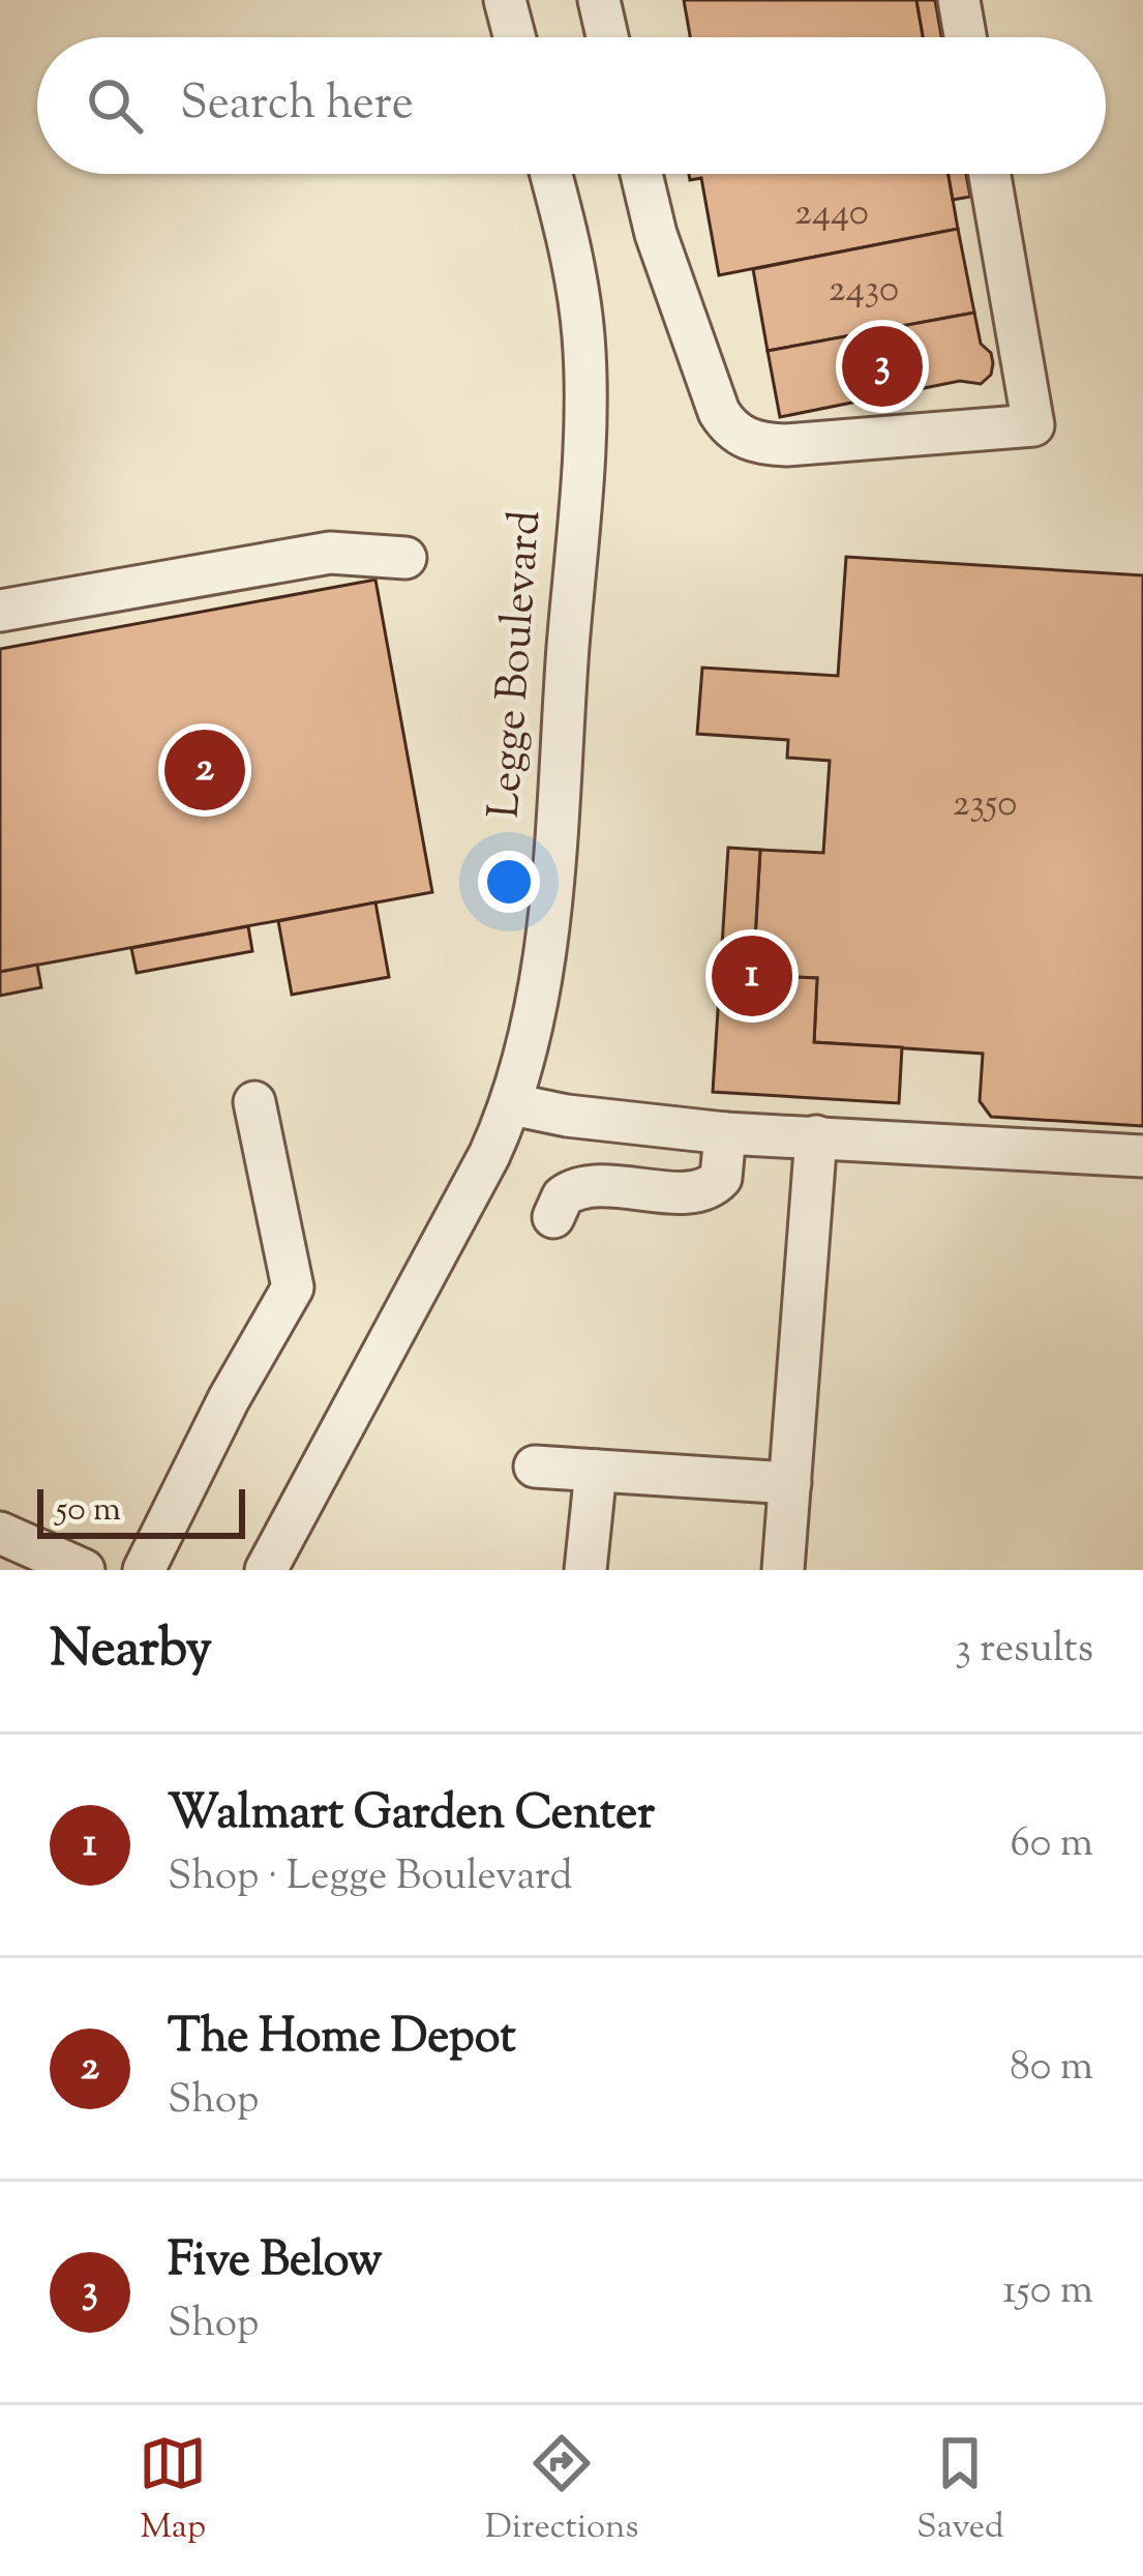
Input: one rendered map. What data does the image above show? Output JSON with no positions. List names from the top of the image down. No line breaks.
{"streets":{"street":["Legge Boulevard"]},"house_numbers":["2440","2430","2350"],"scale_bar":"50 m","page":{"search":"Search here","pins":["3","2","1"],"scale":"50 m","heading":["Nearby","3 results"],"list":[{"mark":"1","name":"Walmart Garden Center","note":"Shop · Legge Boulevard","value":"60 m"},{"mark":"2","name":"The Home Depot","note":"Shop","value":"80 m"},{"mark":"3","name":"Five Below","note":"Shop","value":"150 m"}],"nav":["Map","Directions","Saved"]}}
